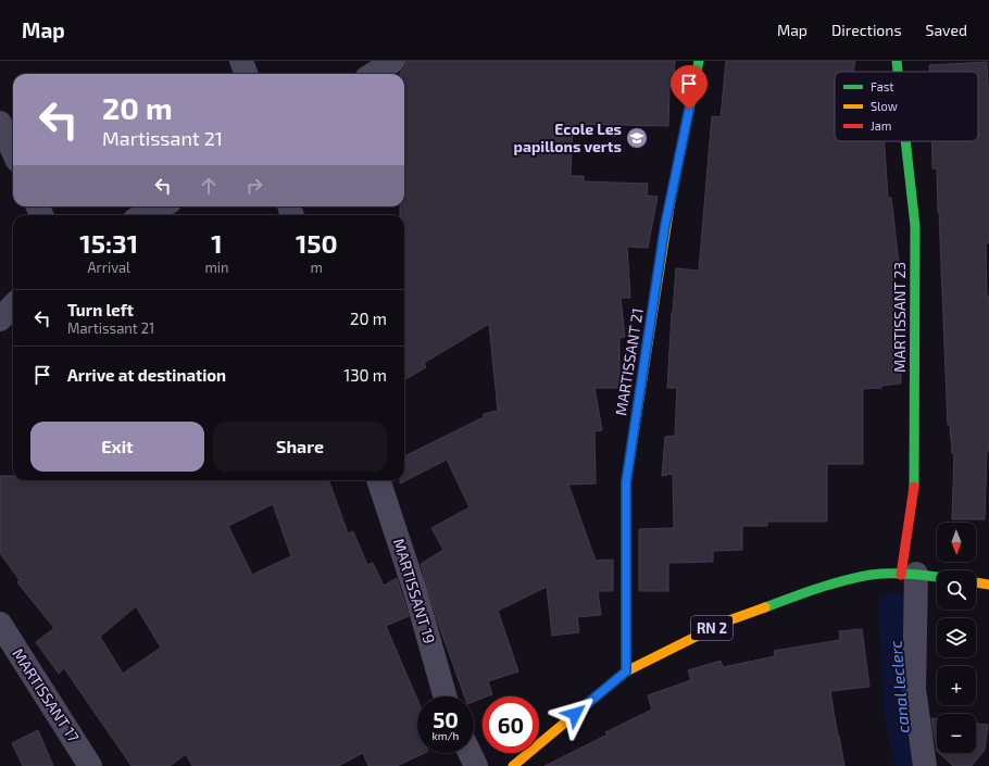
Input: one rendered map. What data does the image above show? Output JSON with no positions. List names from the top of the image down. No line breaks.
{"streets":{"street":["MARTISSANT 23","MARTISSANT 21","MARTISSANT 19","RN 2","MARTISSANT 17"]},"crossings":[["MARTISSANT 23","RN 2"],["MARTISSANT 21","RN 2"]],"water":["canal leclerc"],"places":{"school or university":["Ecole Les papillons verts"]},"legend":["Fast","Slow","Jam"],"north":"bottom","page":{"header":"Map","nav":["Map","Directions","Saved"],"turn":["20 m","Martissant 21"],"eta":["15:31","Arrival","1","min","150","m"],"list":[{"name":"Turn left","note":"Martissant 21","value":"20 m"},{"name":"Arrive at destination","value":"130 m"}],"buttons":["Exit","Share"],"map_buttons":["+","−"],"speed":"50 km/h","limit":"60"}}
